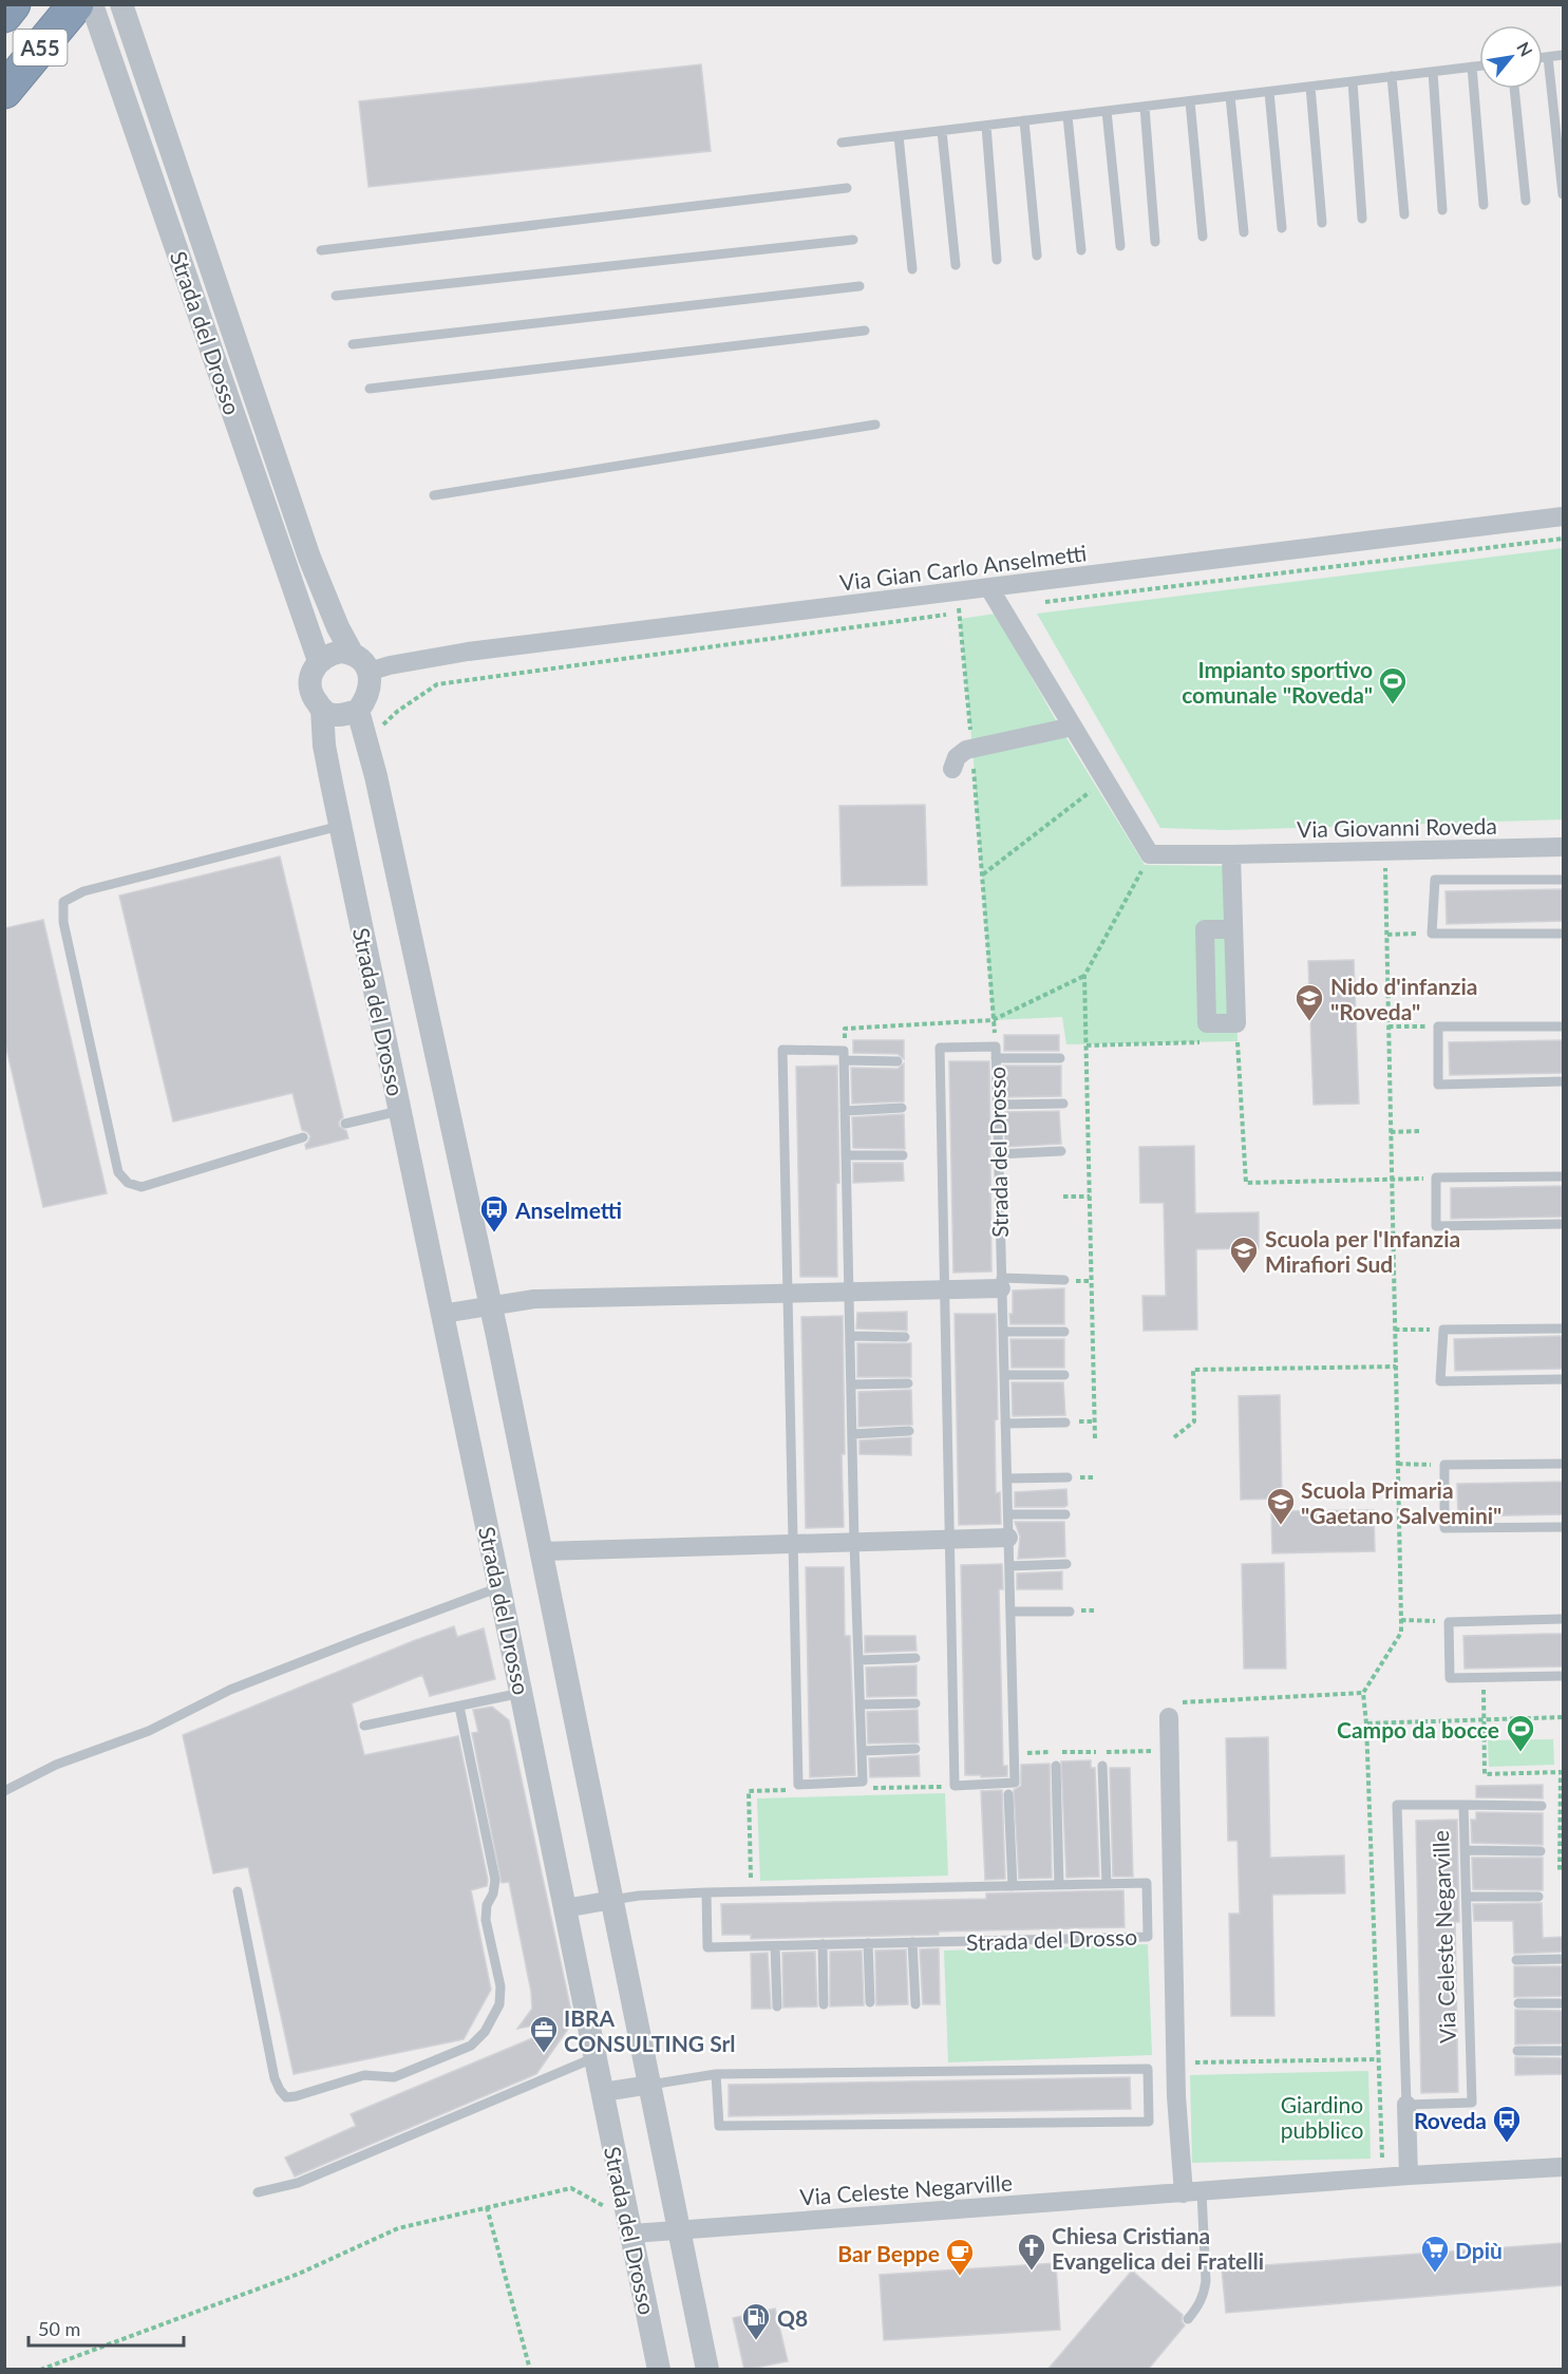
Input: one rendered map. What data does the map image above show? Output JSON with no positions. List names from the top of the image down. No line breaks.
{"streets":{"highway":["A55"],"street":["Strada del Drosso","Via Gian Carlo Anselmetti","Via Giovanni Roveda","Via Celeste Negarville"]},"crossings":[["Strada del Drosso","Via Gian Carlo Anselmetti"],["Strada del Drosso","Via Celeste Negarville"]],"parks":["Giardino pubblico"],"places":{"sports":["Impianto sportivo comunale \"Roveda\"","Campo da bocce"],"school or university":["Nido d'infanzia \"Roveda\"","Scuola per l'Infanzia Mirafiori Sud","Scuola Primaria \"Gaetano Salvemini\""],"bus stop":["Anselmetti","Roveda"],"office":["IBRA CONSULTING Srl"],"church":["Chiesa Cristiana Evangelica dei Fratelli"],"supermarket":["Dpiù"],"cafe":["Bar Beppe"],"fuel station":["Q8"]},"scale_bar":"50 m","north":"top right"}
